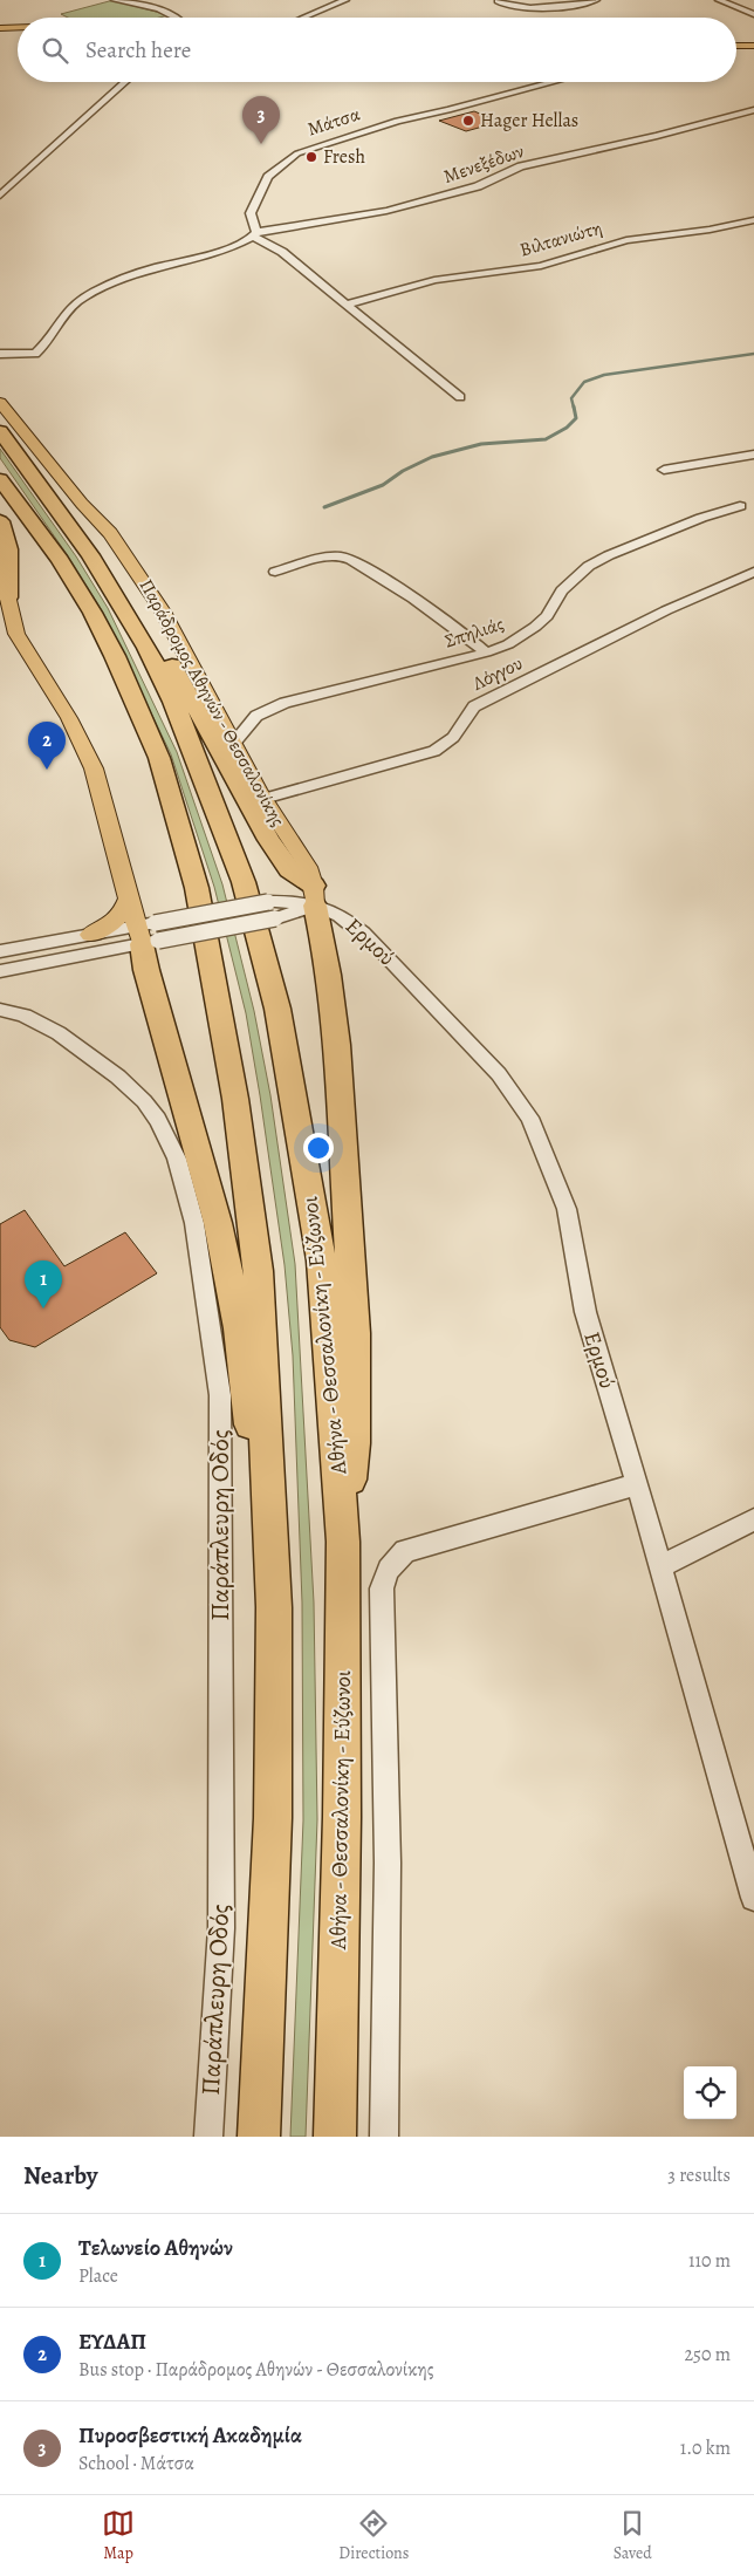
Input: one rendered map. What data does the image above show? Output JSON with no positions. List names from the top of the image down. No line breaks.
{"streets":{"highway":["Αθήνα - Θεσσαλονίκη - Εύζωνοι"],"main road":["Παράδρομος Αθηνών - Θεσσαλονίκης"],"street":["Μάτσα","Μενεξέδων","Βιλτανιώτη","Σπηλιάς","Λόγγου","Ερμού","Παράπλευρη Οδός"]},"crossings":[["Μάτσα","Μενεξέδων"],["Σπηλιάς","Παράδρομος Αθηνών - Θεσσαλονίκης"],["Λόγγου","Παράδρομος Αθηνών - Θεσσαλονίκης"],["Παράδρομος Αθηνών - Θεσσαλονίκης","Ερμού"]],"places":["Hager Hellas","Fresh"],"page":{"search":"Search here","pins":["3","2","1"],"heading":["Nearby","3 results"],"list":[{"mark":"1","name":"Τελωνείο Αθηνών","note":"Place","value":"110 m"},{"mark":"2","name":"ΕΥΔΑΠ","note":"Bus stop · Παράδρομος Αθηνών - Θεσσαλονίκης","value":"250 m"},{"mark":"3","name":"Πυροσβεστική Ακαδημία","note":"School · Μάτσα","value":"1.0 km"}],"nav":["Map","Directions","Saved"]}}
